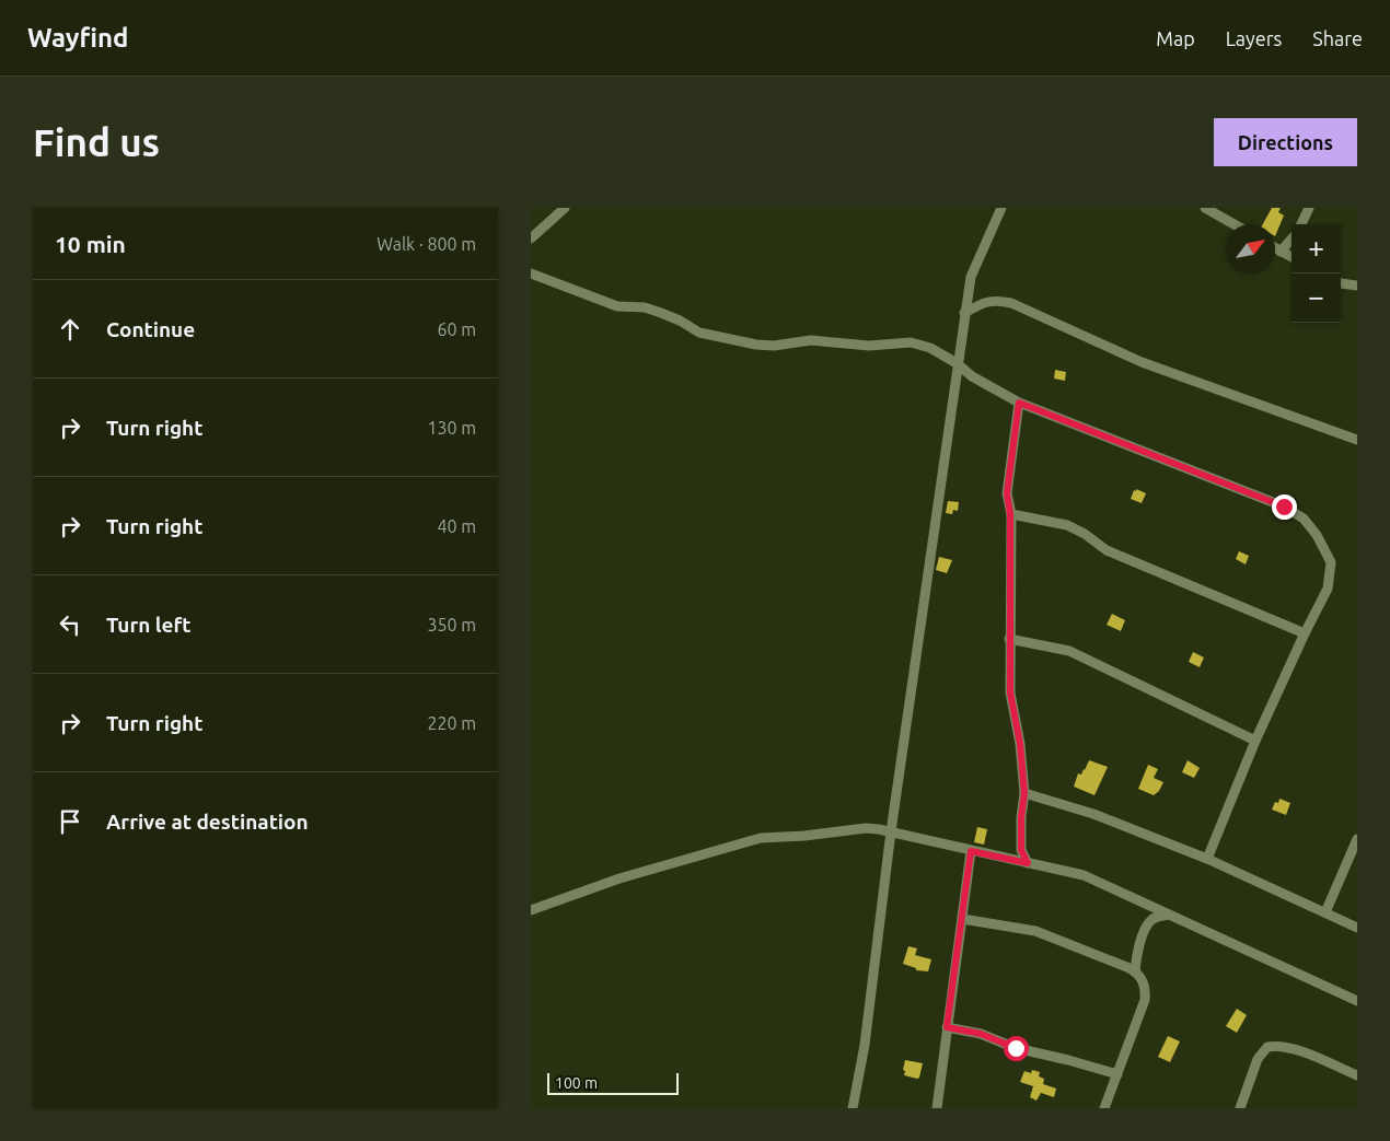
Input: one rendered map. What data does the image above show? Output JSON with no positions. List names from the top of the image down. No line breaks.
{"scale_bar":"100 m","north":"top right","page":{"header":"Wayfind","nav":["Map","Layers","Share"],"buttons":"Directions","title":"Find us","heading":["10 min","Walk · 800 m"],"map_buttons":["+","−"],"list":[["Continue","60 m"],["Turn right","130 m"],["Turn right","40 m"],["Turn left","350 m"],["Turn right","220 m"],"Arrive at destination"],"scale":"100 m"}}
